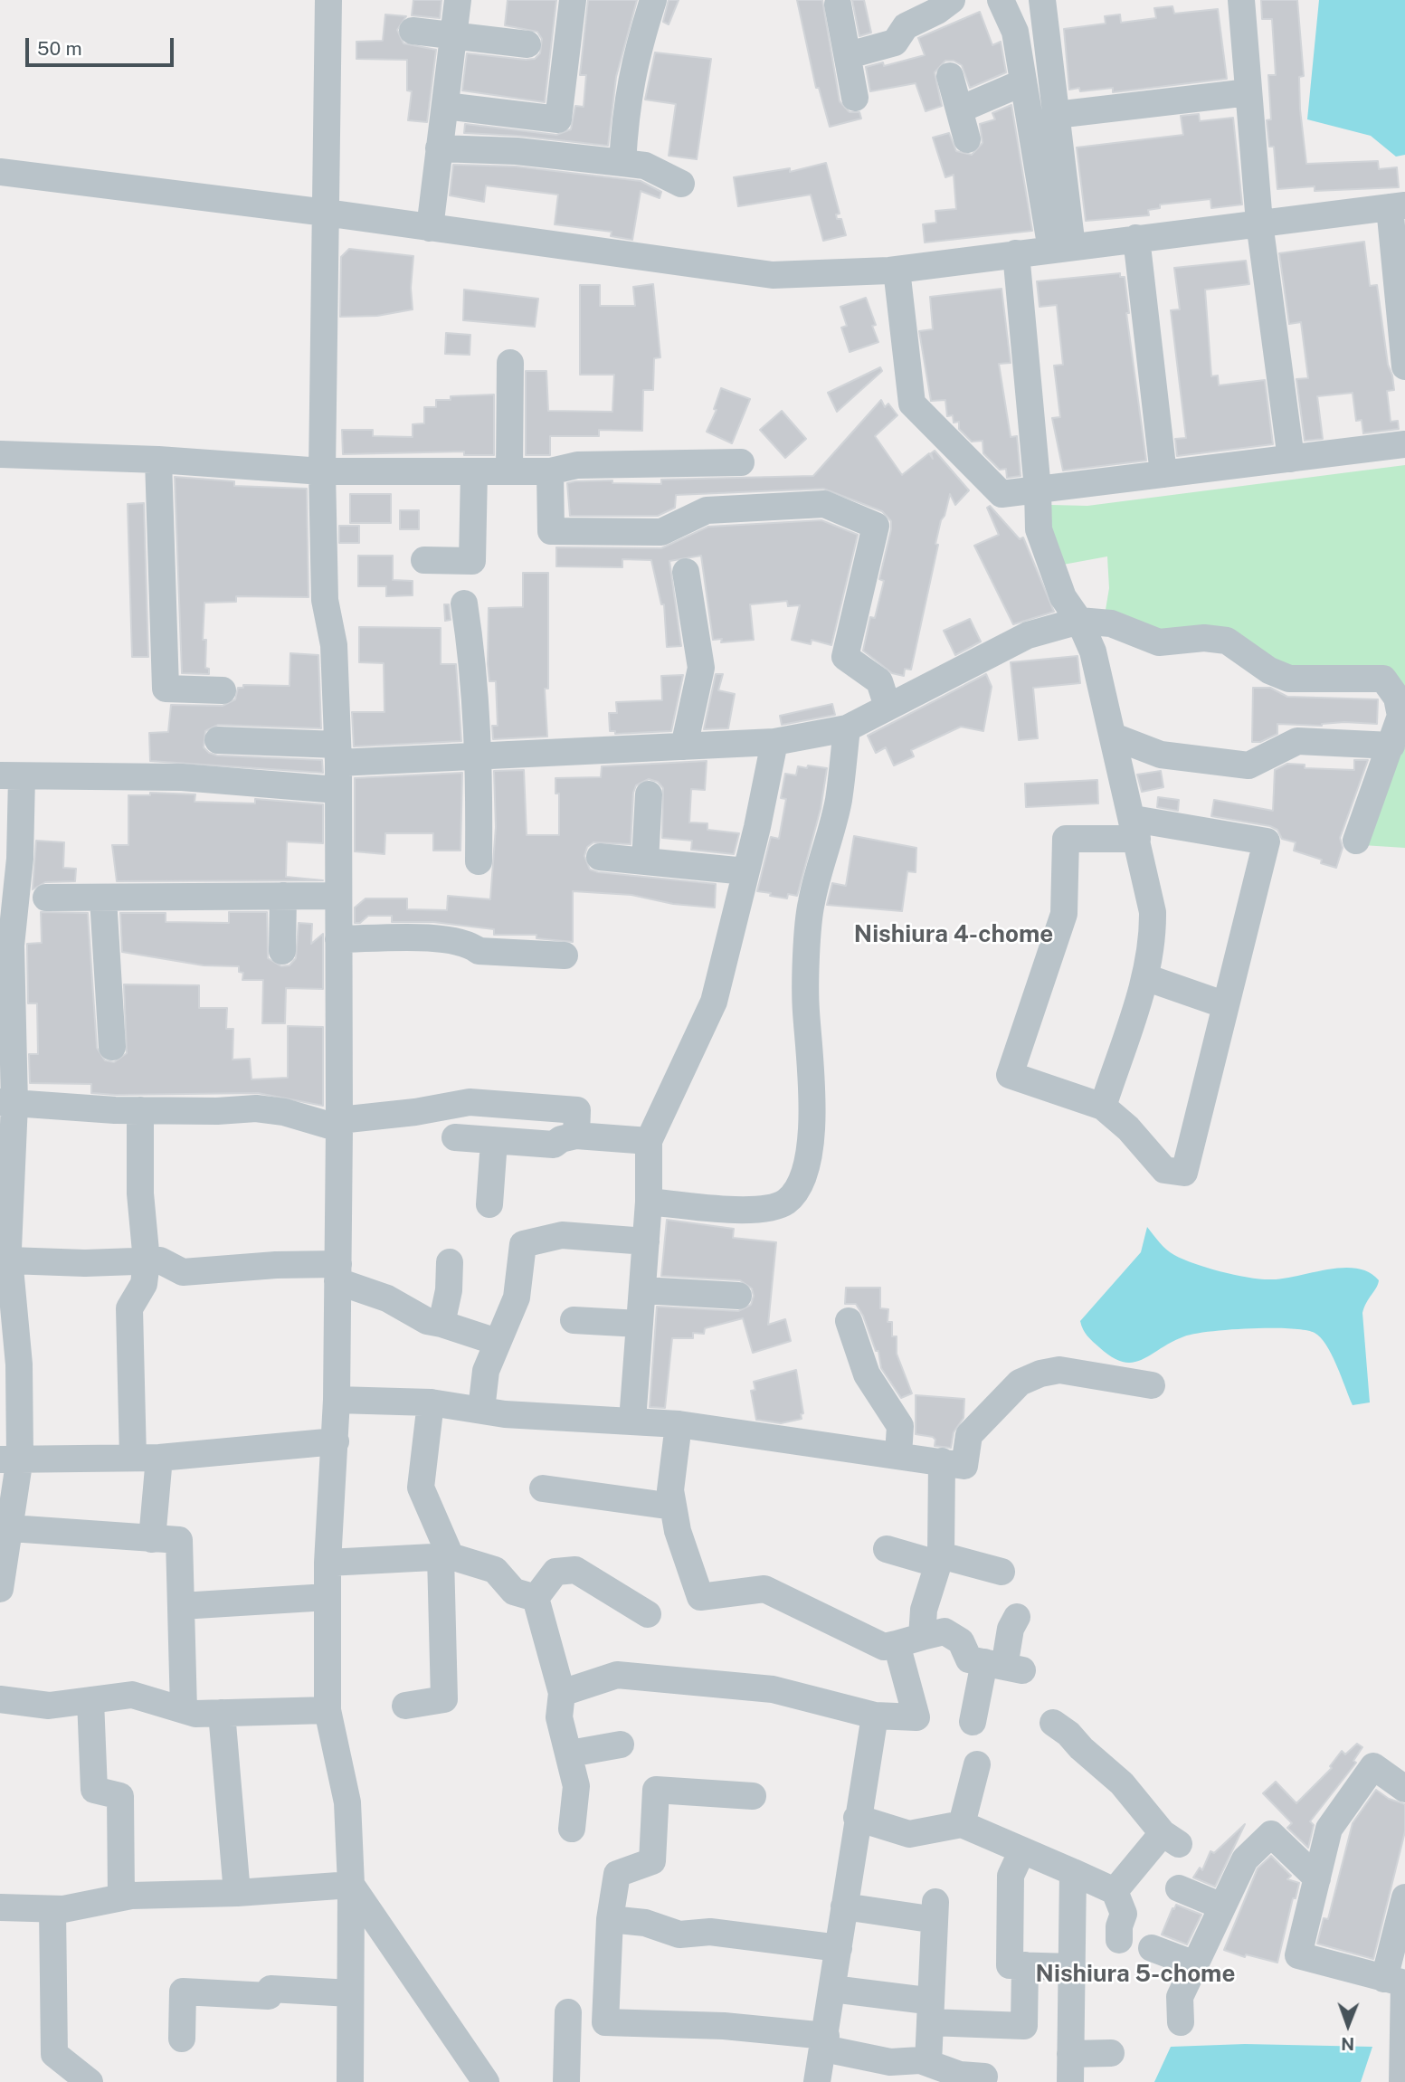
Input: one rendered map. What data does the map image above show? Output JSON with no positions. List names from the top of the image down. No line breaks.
{"districts":["Nishiura 4-chome","Nishiura 5-chome"],"scale_bar":"50 m","north":"bottom"}
